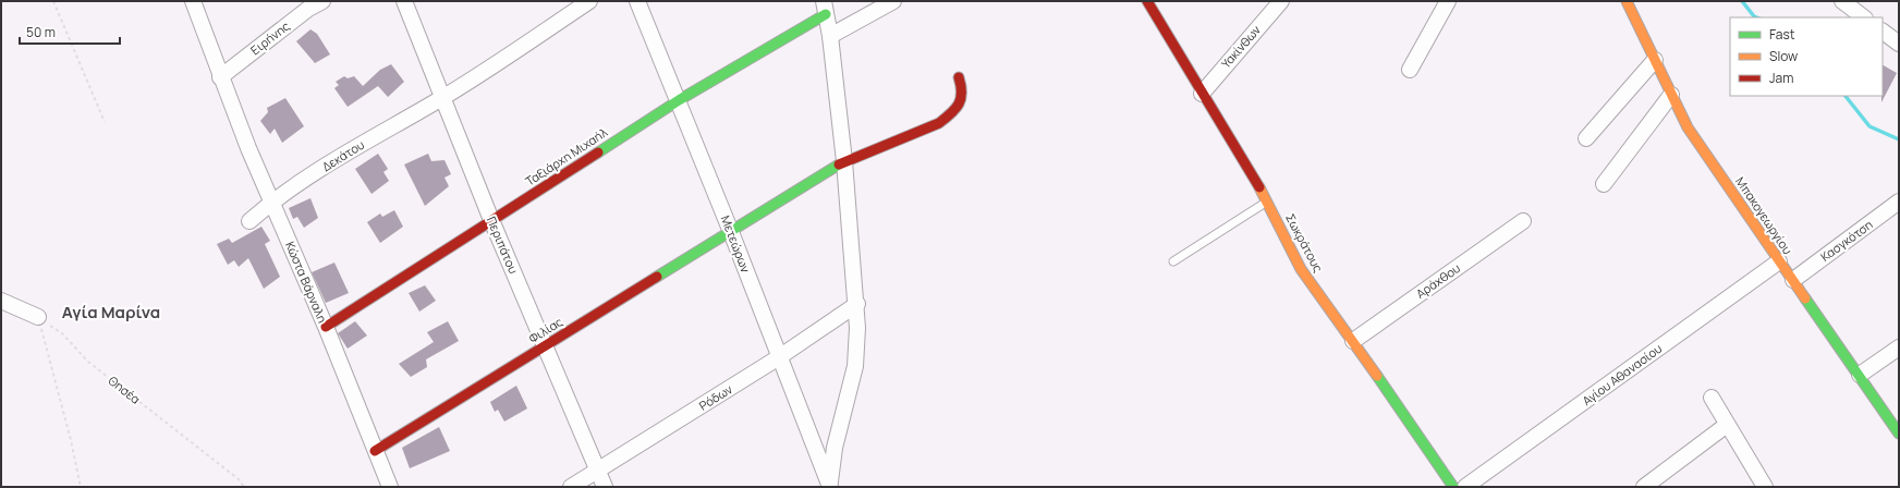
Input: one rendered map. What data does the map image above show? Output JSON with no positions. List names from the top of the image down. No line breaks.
{"streets":{"street":["Ειρήνης","Υακίνθων","Δεκάτου","Ταξιάρχη Μιχαήλ","Μπακογεωργίου","Κασγκότση","Σωκράτους","Μετεώρων","Περιπάτου","Αράχθου","Κώστα Βάρναλη","Φιλίας","Αγίου Αθανασίου","Ρόδων"],"path":["Θησέα"]},"crossings":[["Ειρήνης","Κώστα Βάρναλη"],["Υακίνθων","Σωκράτους"],["Δεκάτου","Περιπάτου"],["Δεκάτου","Κώστα Βάρναλη"],["Ταξιάρχη Μιχαήλ","Μετεώρων"],["Ταξιάρχη Μιχαήλ","Περιπάτου"],["Ταξιάρχη Μιχαήλ","Κώστα Βάρναλη"],["Μπακογεωργίου","Κασγκότση"],["Μπακογεωργίου","Αγίου Αθανασίου"],["Σωκράτους","Αράχθου"],["Μετεώρων","Φιλίας"],["Μετεώρων","Ρόδων"],["Περιπάτου","Φιλίας"],["Περιπάτου","Ρόδων"],["Κώστα Βάρναλη","Φιλίας"]],"districts":["Αγία Μαρίνα"],"legend":["Fast","Slow","Jam"],"scale_bar":"50 m"}
